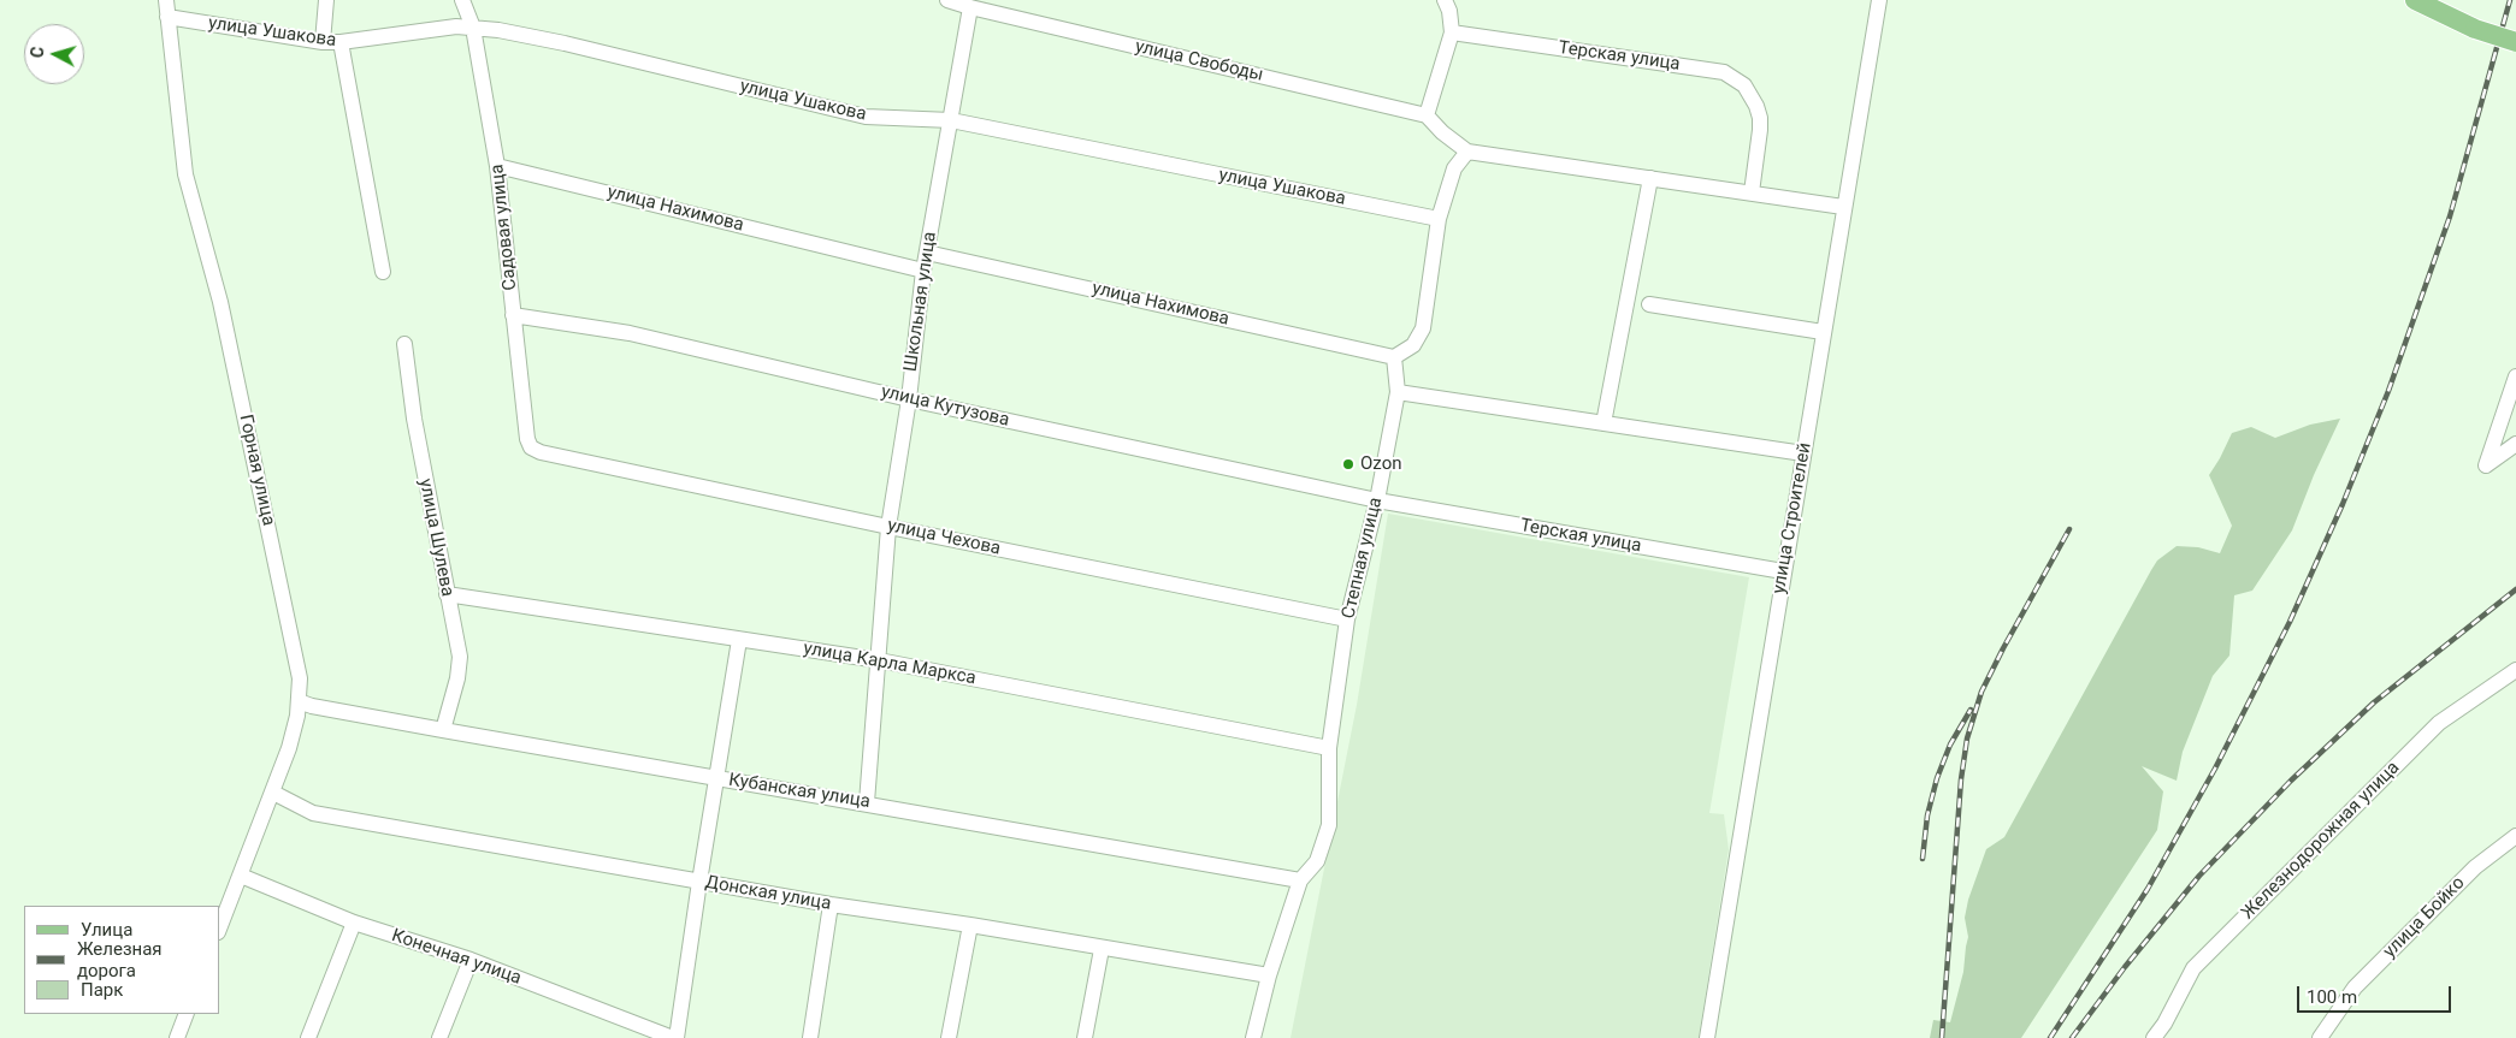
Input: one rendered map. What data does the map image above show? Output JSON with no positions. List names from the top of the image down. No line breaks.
{"streets":{"street":["улица Ушакова","Терская улица","улица Свободы","улица Нахимова","Садовая улица","Школьная улица","улица Кутузова","Горная улица","улица Строителей","улица Шулева","улица Чехова","Степная улица","улица Карла Маркса","Кубанская улица","Железнодорожная улица","Донская улица","улица Бойко","Конечная улица"]},"crossings":[["улица Ушакова","Садовая улица"],["улица Ушакова","Школьная улица"],["улица Ушакова","Горная улица"],["Терская улица","улица Кутузова"],["Терская улица","улица Строителей"],["Терская улица","Степная улица"],["улица Свободы","Школьная улица"],["улица Нахимова","Садовая улица"],["улица Нахимова","Школьная улица"],["улица Нахимова","Степная улица"],["Садовая улица","улица Кутузова"],["Садовая улица","улица Чехова"],["Школьная улица","улица Кутузова"],["Школьная улица","улица Чехова"],["Школьная улица","улица Карла Маркса"],["Школьная улица","Кубанская улица"],["улица Кутузова","Степная улица"],["Горная улица","Кубанская улица"],["Горная улица","Донская улица"],["Горная улица","Конечная улица"],["улица Шулева","улица Карла Маркса"],["улица Шулева","Кубанская улица"],["улица Чехова","Степная улица"],["Степная улица","улица Карла Маркса"],["Степная улица","Кубанская улица"],["Степная улица","Донская улица"]],"places":["Ozon"],"legend":["Улица","Железная дорога","Парк"],"scale_bar":"100 m","north":"left"}
